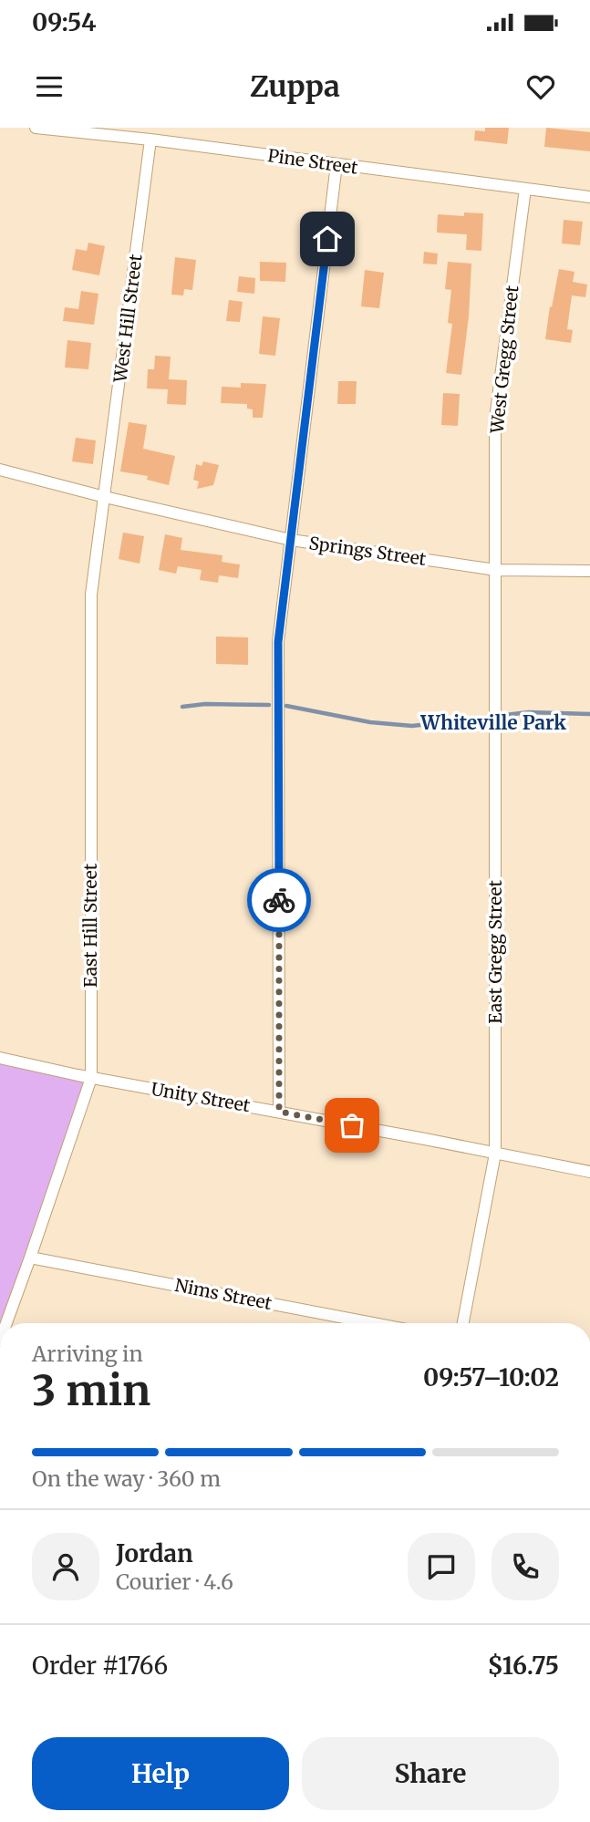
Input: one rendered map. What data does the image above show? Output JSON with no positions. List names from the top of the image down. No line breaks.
{"streets":{"street":["Pine Street","West Hill Street","West Gregg Street","Springs Street","East Hill Street","East Gregg Street","Unity Street","Nims Street"]},"crossings":[["Pine Street","West Hill Street"],["Pine Street","West Gregg Street"],["West Hill Street","Springs Street"],["West Hill Street","East Hill Street"],["West Gregg Street","Springs Street"],["West Gregg Street","East Gregg Street"],["Springs Street","East Hill Street"],["Springs Street","East Gregg Street"],["East Hill Street","Unity Street"],["East Hill Street","Nims Street"],["East Gregg Street","Unity Street"]],"districts":["Whiteville Park"],"page":{"status":"09:54","header":"Zuppa","heading":["3 min","Arriving in","09:57–10:02"],"panel":["Jordan","Courier · 4.6","Order #1766","$16.75"],"bar":"On the way · 360 m","buttons":["Help","Share"]}}
